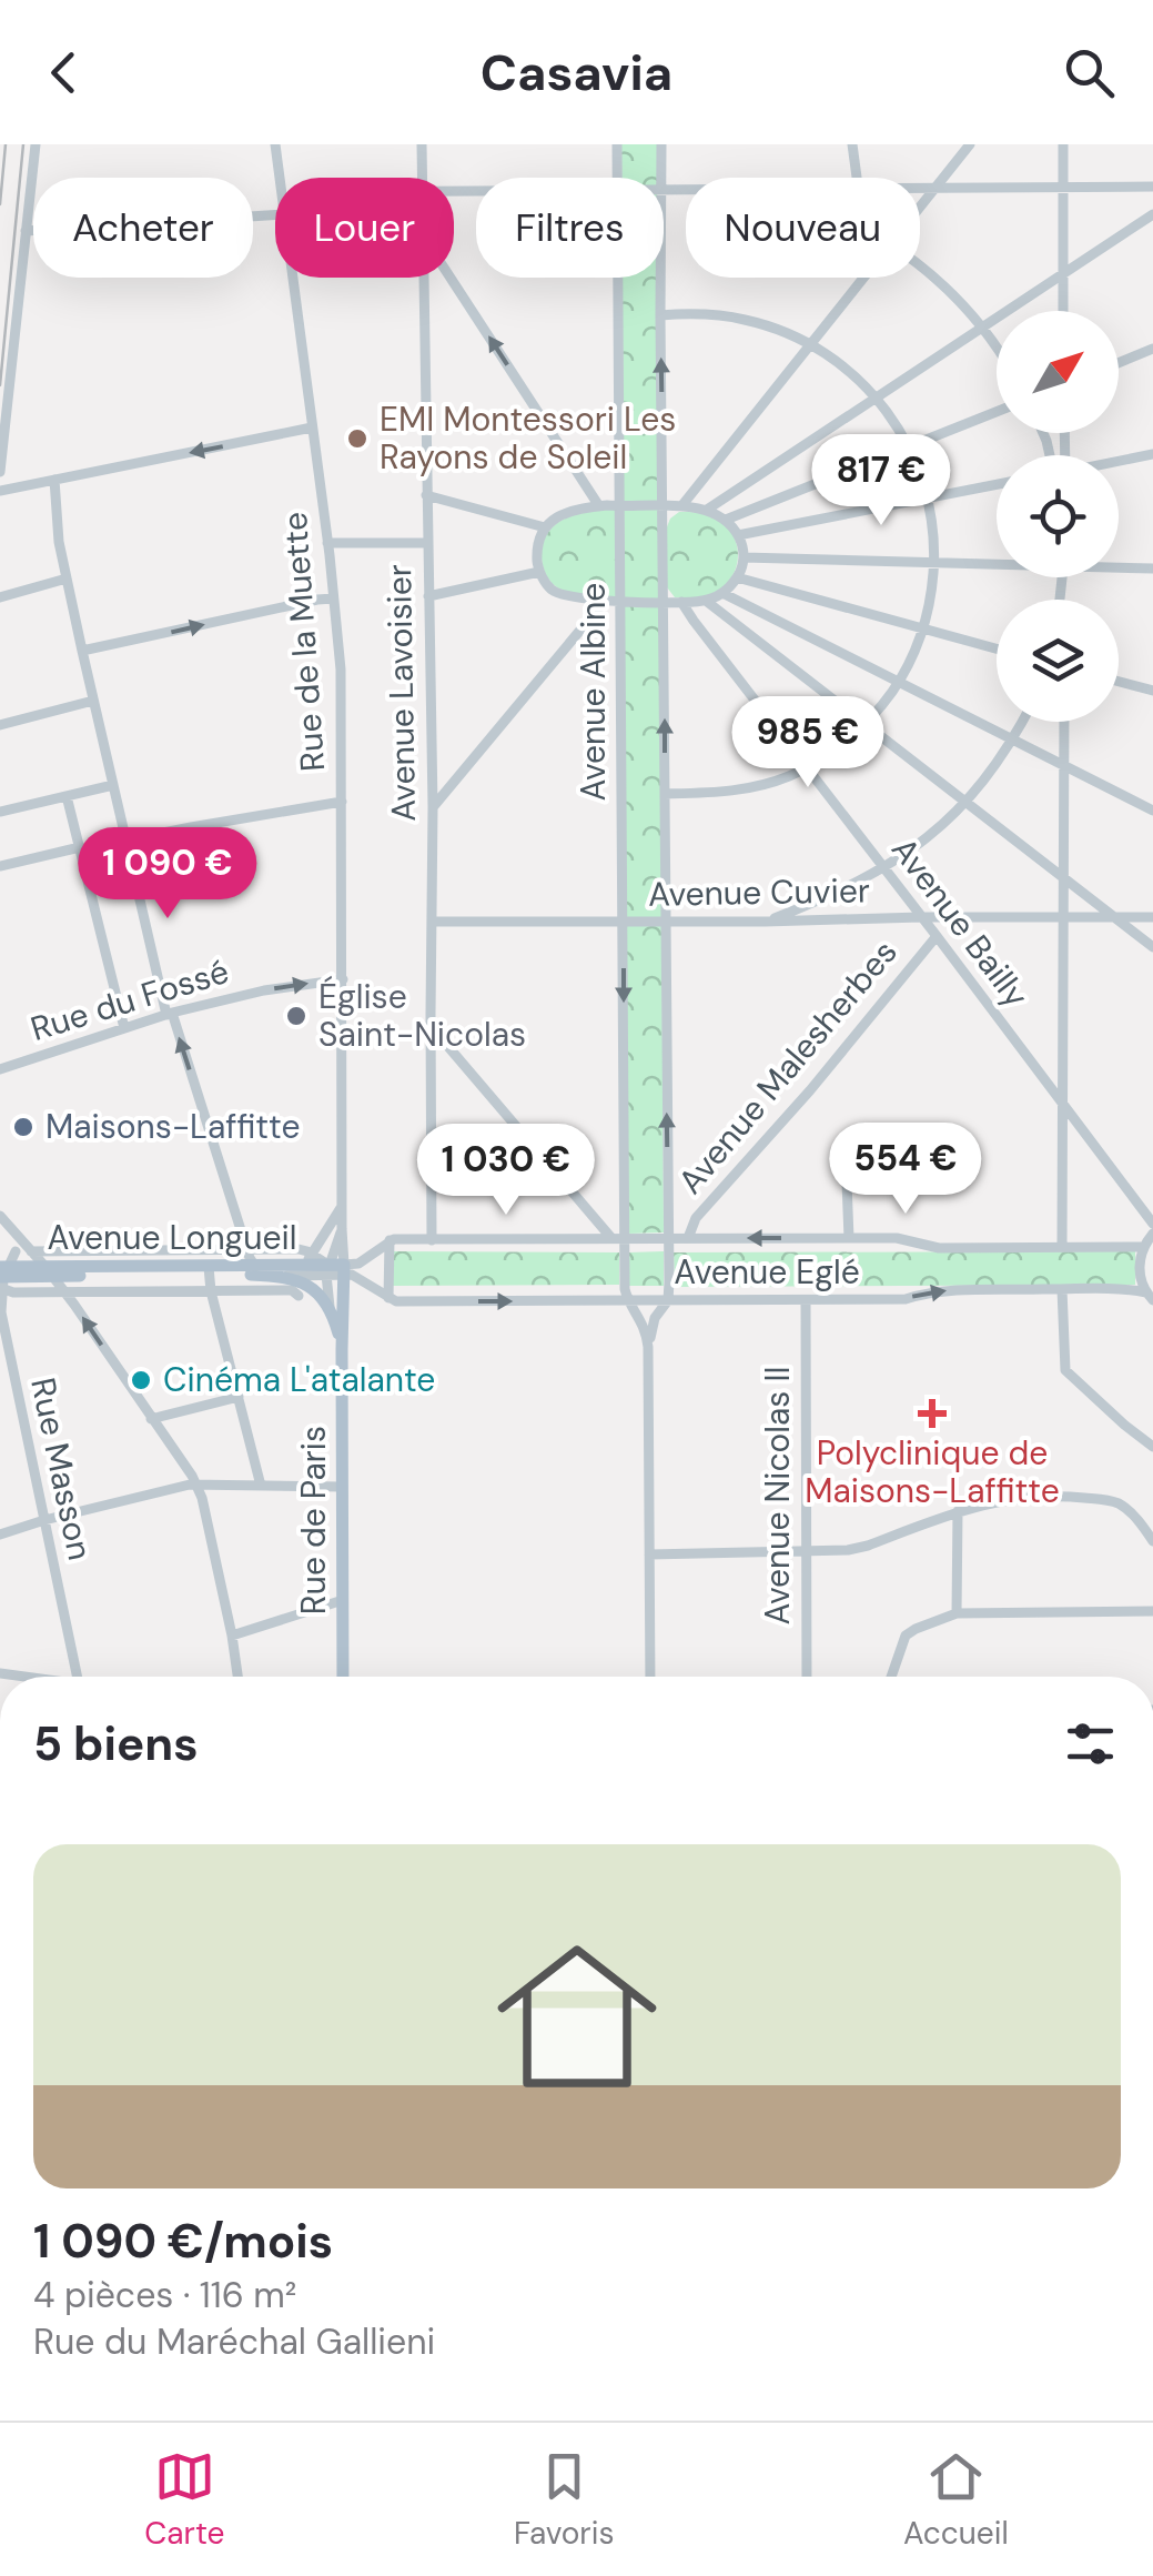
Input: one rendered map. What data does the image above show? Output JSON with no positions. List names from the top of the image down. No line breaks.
{"streets":{"main road":["Avenue Longueil","Rue de Paris"],"street":["Rue de la Muette","Avenue Albine","Avenue Lavoisier","Avenue Cuvier","Avenue Bailly","Rue du Fossé","Avenue Malesherbes","Avenue Eglé","Rue Masson","Avenue Nicolas II"]},"crossings":[["Rue de la Muette","Rue du Fossé"],["Rue de la Muette","Avenue Longueil"],["Rue de la Muette","Avenue Eglé"],["Rue de la Muette","Rue de Paris"],["Avenue Albine","Avenue Cuvier"],["Avenue Albine","Avenue Bailly"],["Avenue Albine","Avenue Eglé"],["Avenue Lavoisier","Avenue Cuvier"],["Avenue Lavoisier","Avenue Eglé"],["Avenue Cuvier","Avenue Bailly"],["Avenue Bailly","Avenue Malesherbes"],["Avenue Malesherbes","Avenue Eglé"],["Avenue Longueil","Avenue Eglé"],["Avenue Longueil","Rue Masson"],["Avenue Longueil","Rue de Paris"],["Avenue Eglé","Avenue Nicolas II"],["Avenue Eglé","Rue de Paris"]],"one_way":["Rue du Fossé"],"places":{"other":["EMI Montessori Les Rayons de Soleil","Église Saint-Nicolas","Maisons-Laffitte","Cinéma L'atalante"],"health":["Polyclinique de Maisons-Laffitte"]},"north":"top right","page":{"header":"Casavia","chip":["Acheter","Louer","Filtres","Nouveau"],"price":["817 €","985 €","1 090 €","554 €","1 030 €"],"heading":"5 biens","list":[{"name":"1 090 €/mois","note":"4 pièces · 116 m² · Rue du Maréchal Gallieni"}],"tabs":["Carte","Favoris","Accueil"]}}
